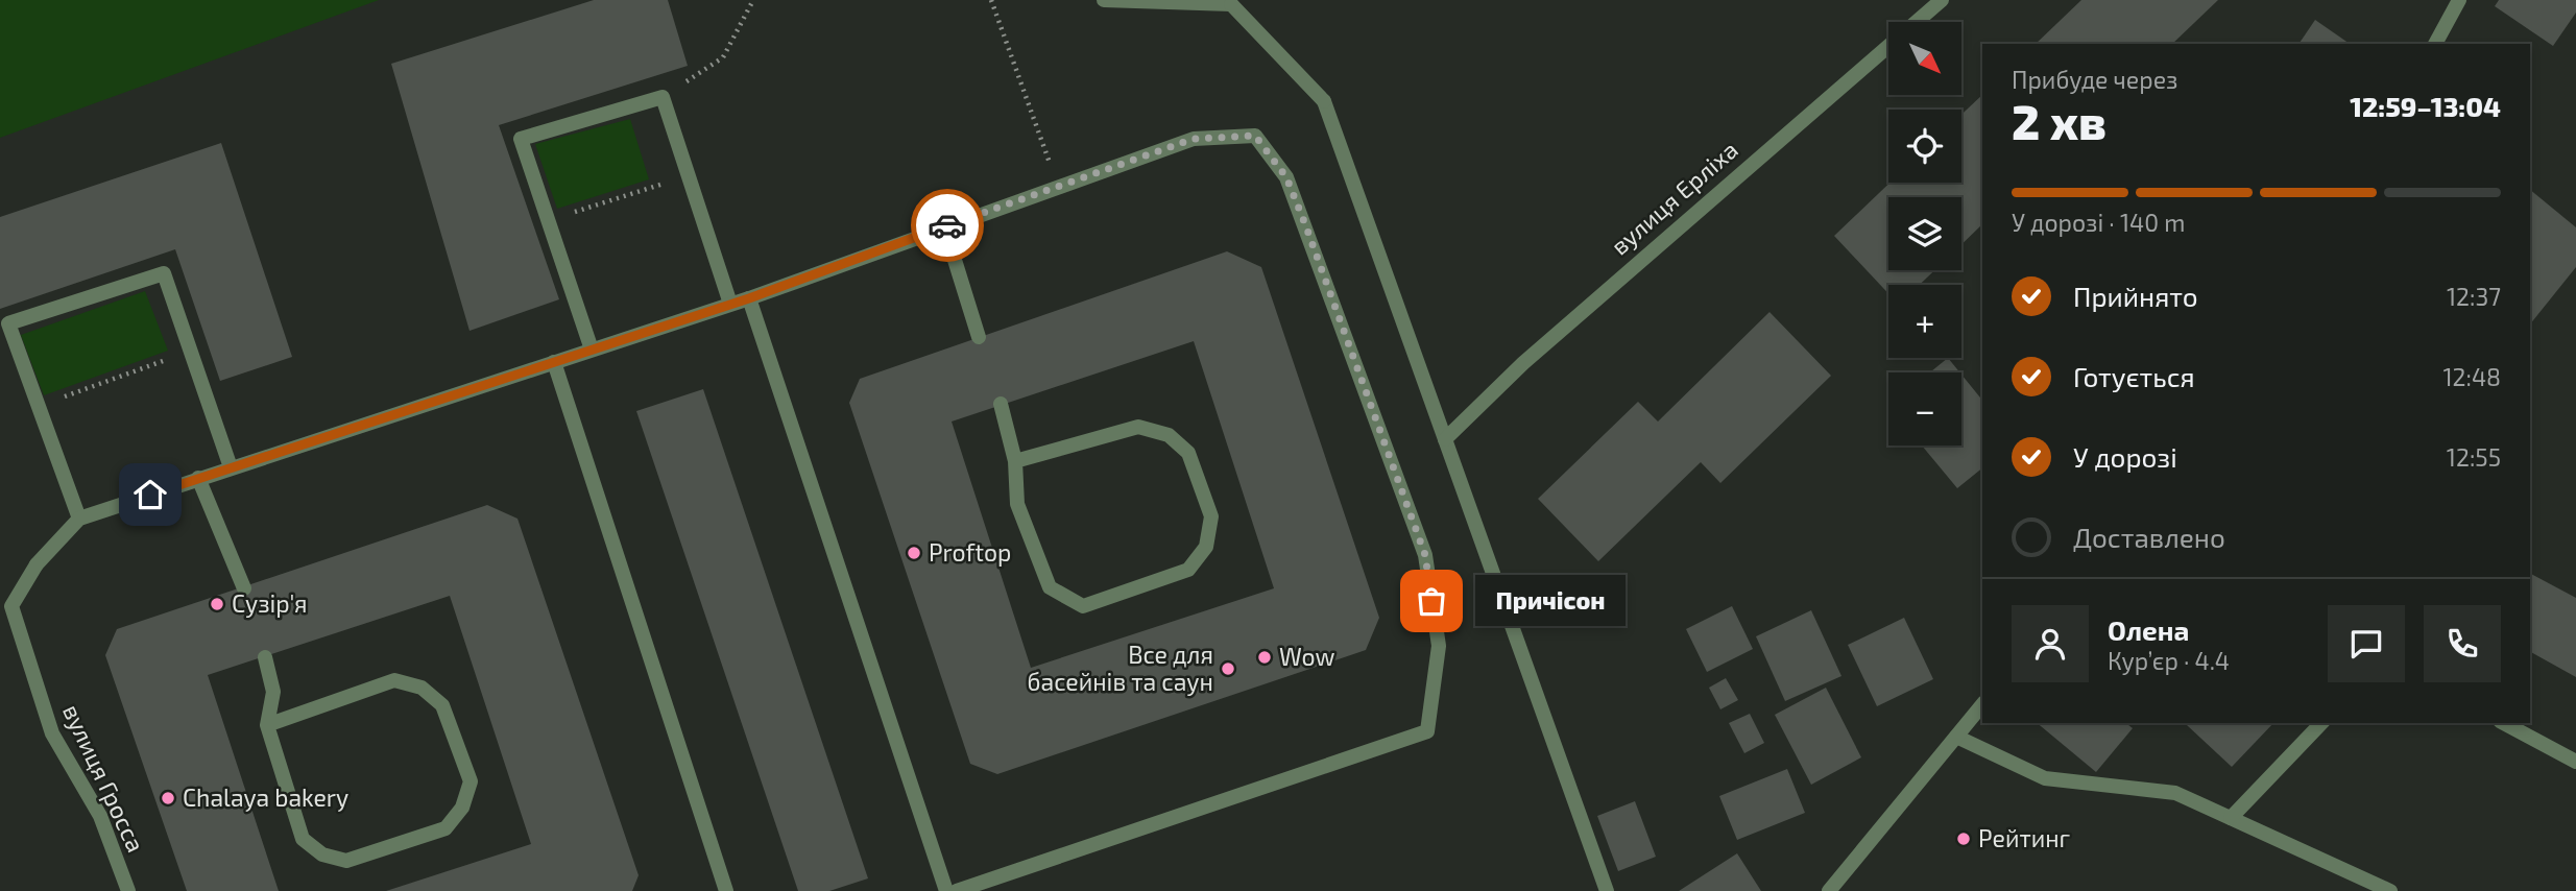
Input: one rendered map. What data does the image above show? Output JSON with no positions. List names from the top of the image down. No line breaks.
{"streets":{"street":["вулиця Ерліха","вулиця Гросса"]},"places":["Proftop","Причісон","Сузір'я","Wow","Все для басейнів та саун","Chalaya bakery","Рейтинг"],"north":"bottom right","page":{"map_buttons":["+","−"],"heading":["2 хв","Прибуде через","12:59–13:04"],"panel":["Олена","Кур’єр · 4.4"],"bar":"У дорозі · 140 m","list":[["Прийнято","12:37"],["Готується","12:48"],["У дорозі","12:55"],"Доставлено"],"bubble":"Причісон"}}
